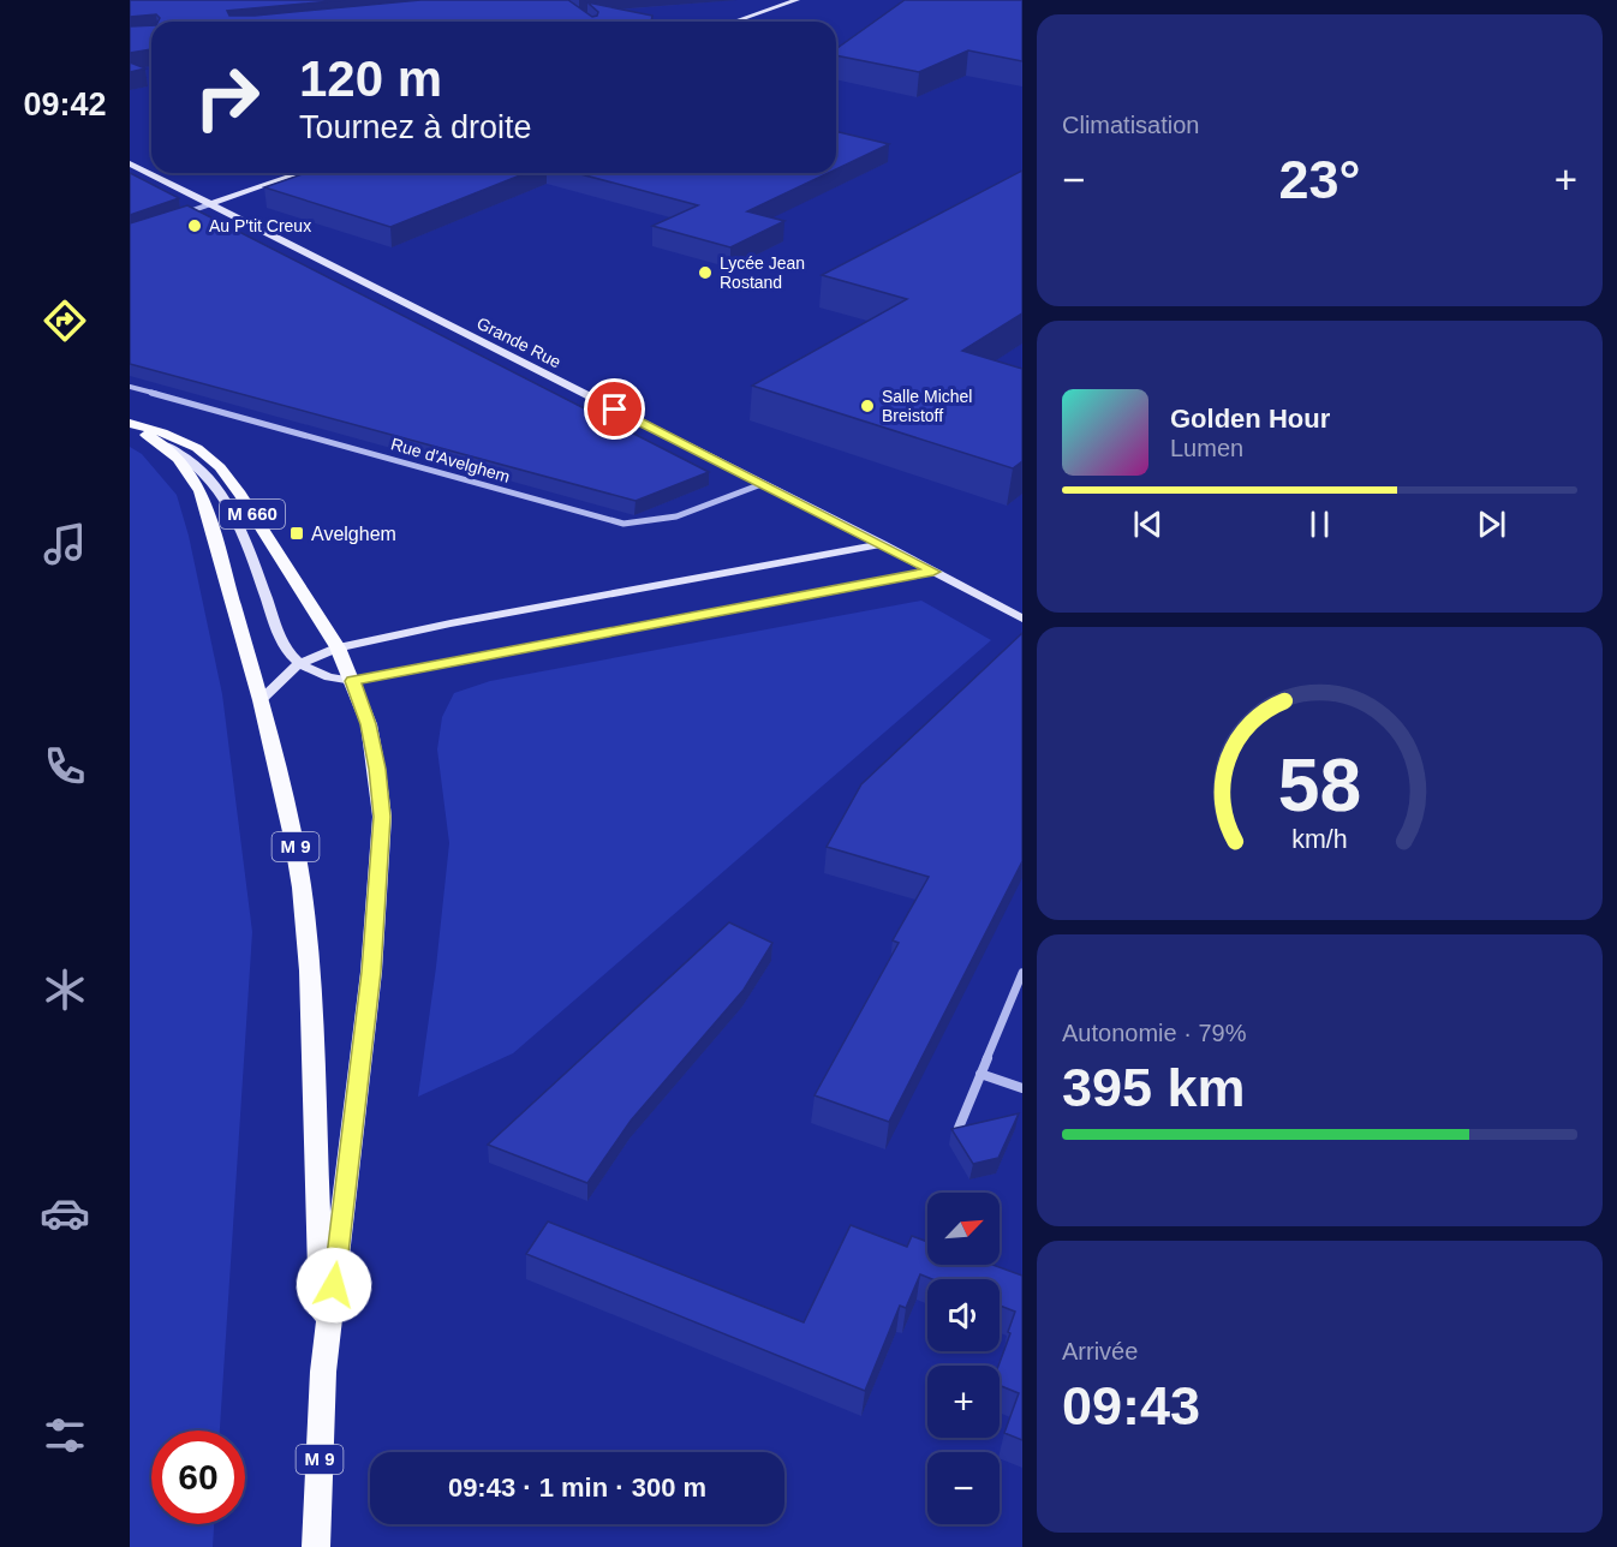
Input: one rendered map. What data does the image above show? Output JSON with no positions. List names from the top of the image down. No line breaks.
{"streets":{"main road":["M 660","M 9"],"street":["Grande Rue","Rue d'Avelghem"]},"crossings":[["Grande Rue","Rue d'Avelghem"],["M 660","M 9"]],"places":{"other":["Au P'tit Creux","Lycée Jean Rostand","Salle Michel Breistoff"],"transit":["Avelghem"]},"north":"top right","page":{"tabs":"09:42","tile":["Climatisation",["Autonomie · 79%","395 km"],["Arrivée","09:43"]],"turn":["120 m","Tournez à droite"],"heat":["−","23°","+"],"song":["Golden Hour","Lumen"],"map_buttons":["+","−"],"limit":"60","trip":"09:43 · 1 min · 300 m","gauge":["58","km/h"]}}
